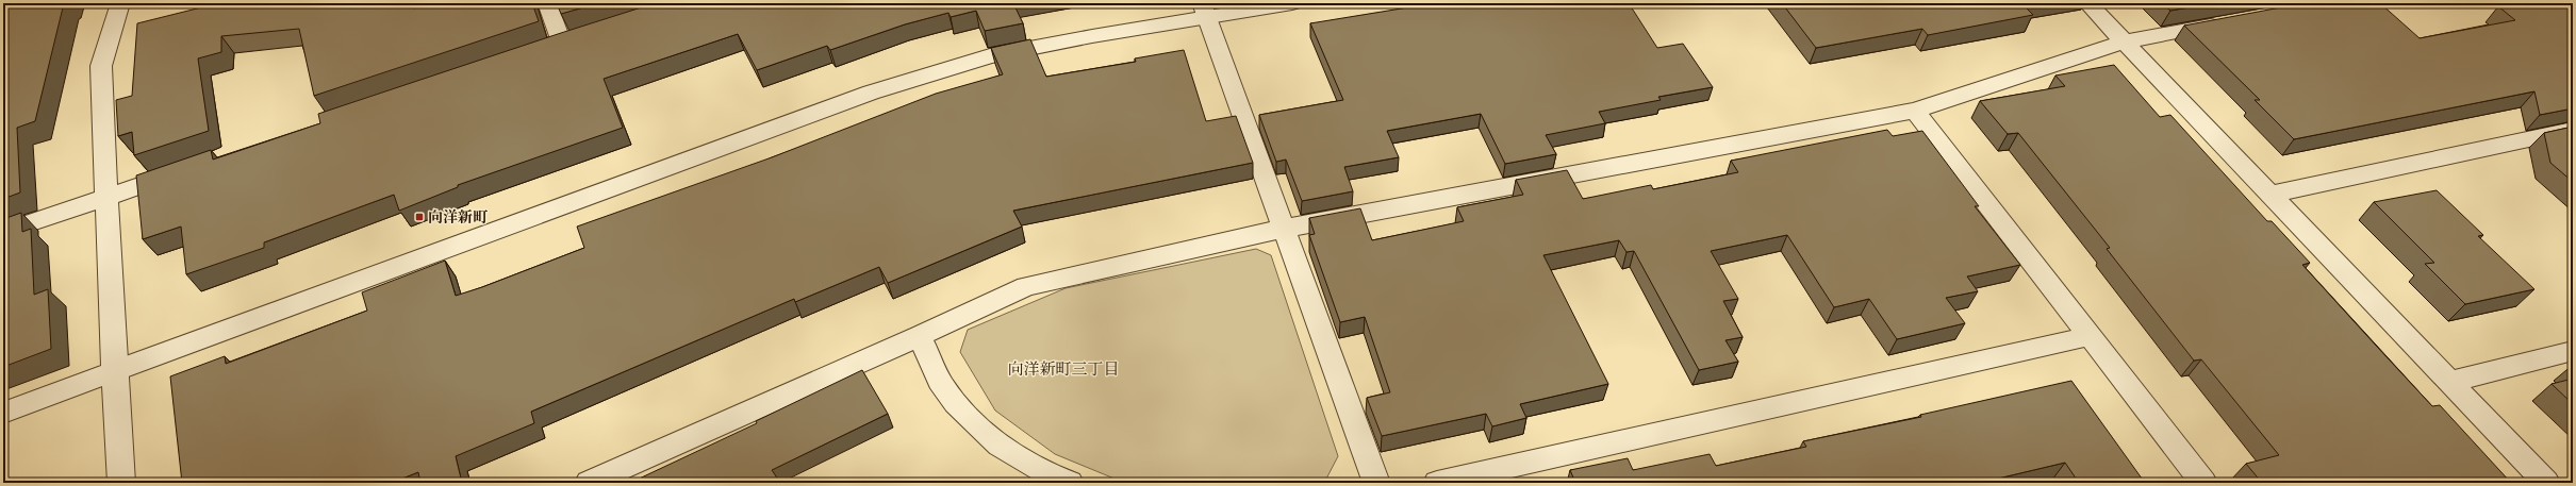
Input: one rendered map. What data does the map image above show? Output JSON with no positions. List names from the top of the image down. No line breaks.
{"districts":["向洋新町三丁目"],"places":{"transit":["向洋新町"]}}
